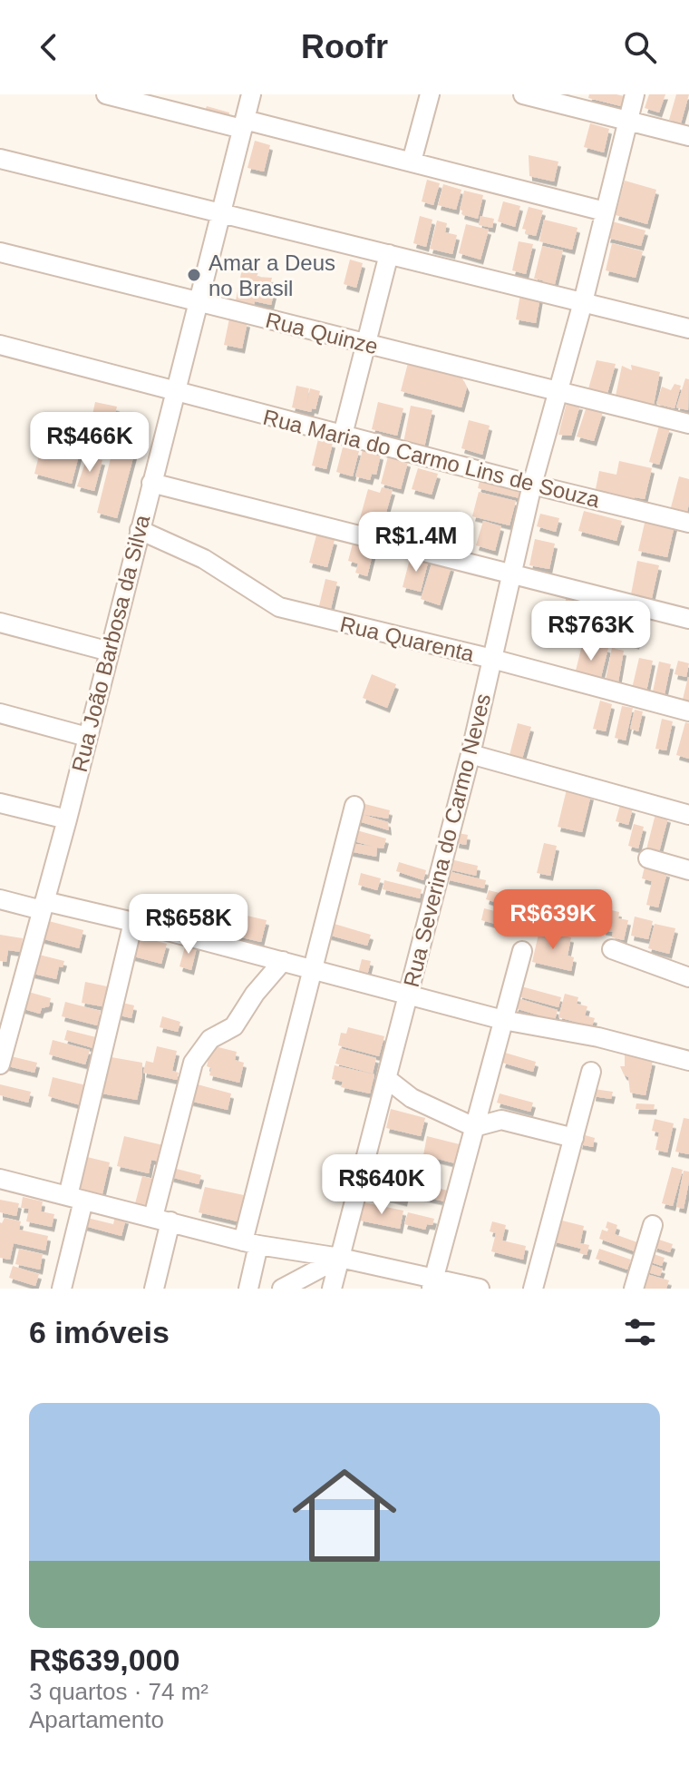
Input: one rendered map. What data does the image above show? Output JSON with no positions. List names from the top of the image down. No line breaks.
{"streets":{"street":["Rua Quinze","Rua Maria do Carmo Lins de Souza","Rua Quarenta","Rua João Barbosa da Silva","Rua Severina do Carmo Neves"]},"crossings":[["Rua Quinze","Rua João Barbosa da Silva"],["Rua Quinze","Rua Severina do Carmo Neves"],["Rua Maria do Carmo Lins de Souza","Rua João Barbosa da Silva"],["Rua Maria do Carmo Lins de Souza","Rua Severina do Carmo Neves"],["Rua Quarenta","Rua João Barbosa da Silva"],["Rua Quarenta","Rua Severina do Carmo Neves"]],"places":["Amar a Deus no Brasil"],"page":{"header":"Roofr","price":["R$466K","R$1.4M","R$763K","R$639K","R$658K","R$640K"],"heading":"6 imóveis","list":[{"name":"R$639,000","note":"3 quartos · 74 m² · Apartamento"}]}}
